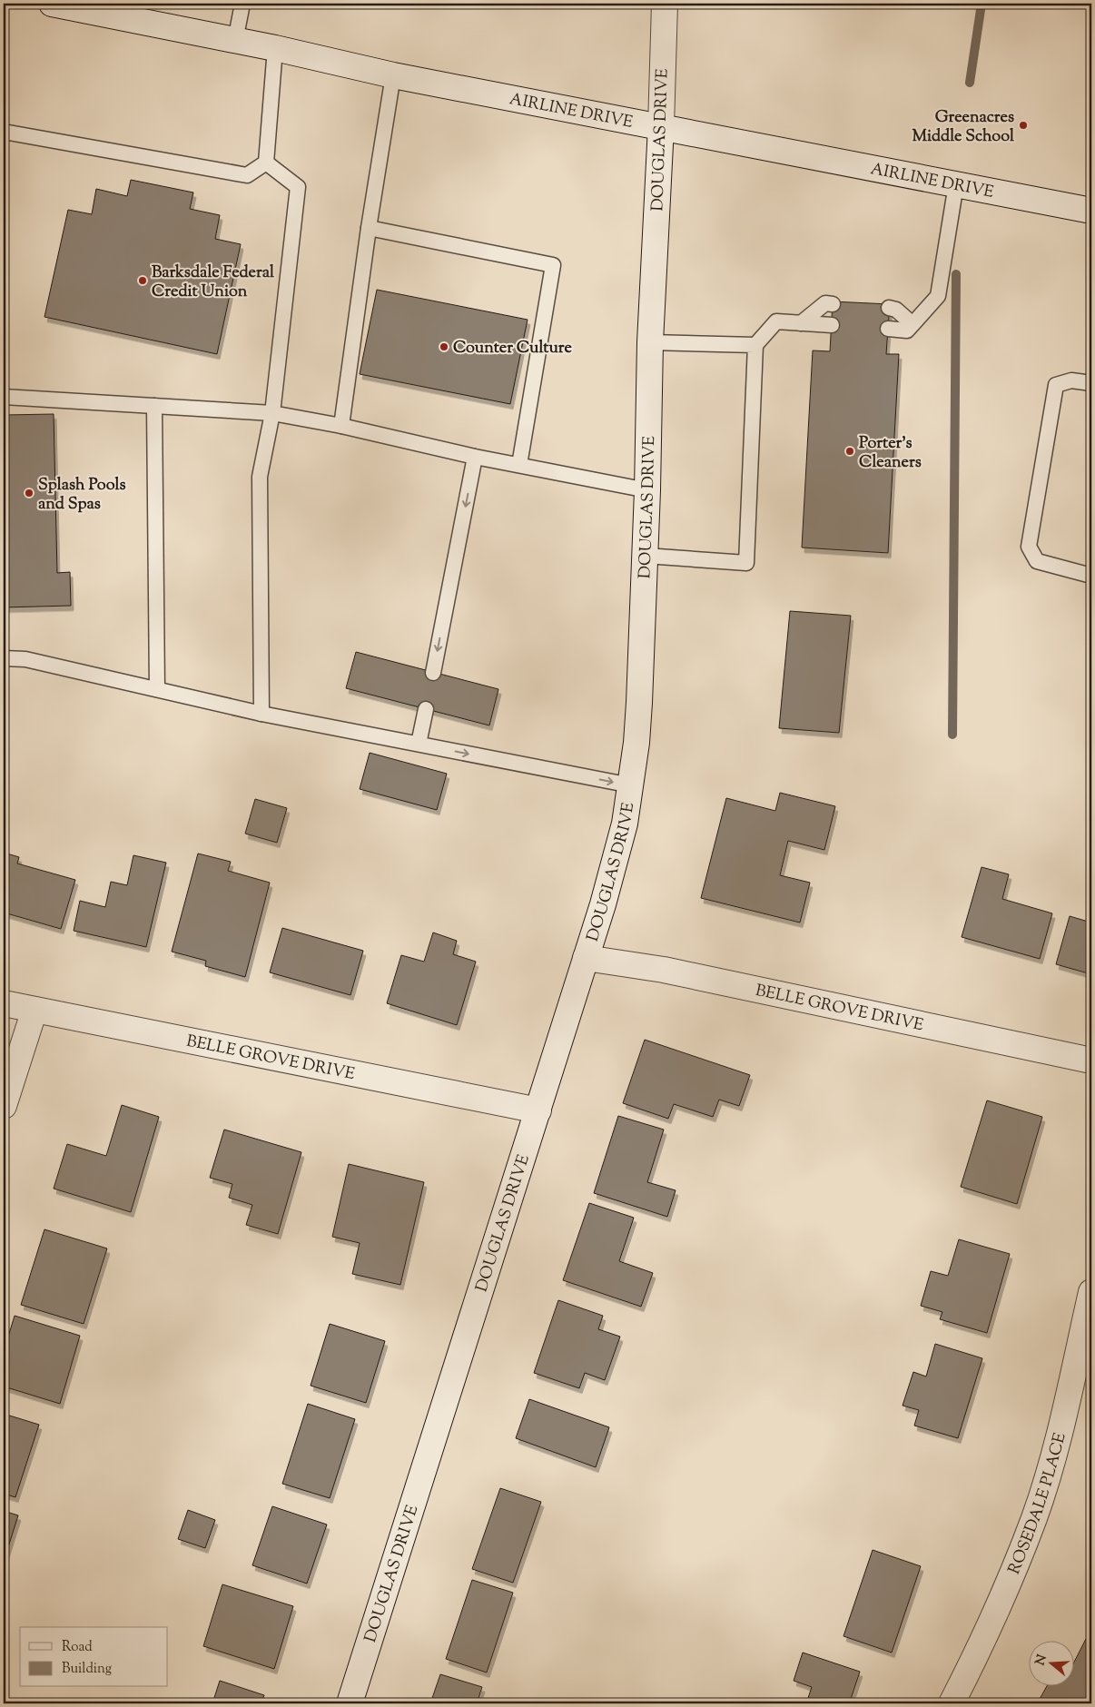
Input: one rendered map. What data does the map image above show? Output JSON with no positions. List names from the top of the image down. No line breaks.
{"streets":{"street":["AIRLINE DRIVE","DOUGLAS DRIVE","BELLE GROVE DRIVE","ROSEDALE PLACE"]},"crossings":[["AIRLINE DRIVE","DOUGLAS DRIVE"],["DOUGLAS DRIVE","BELLE GROVE DRIVE"]],"places":["Greenacres Middle School","Barksdale Federal Credit Union","Counter Culture","Porter's Cleaners","Splash Pools and Spas"],"legend":["Road","Building"],"north":"left"}
